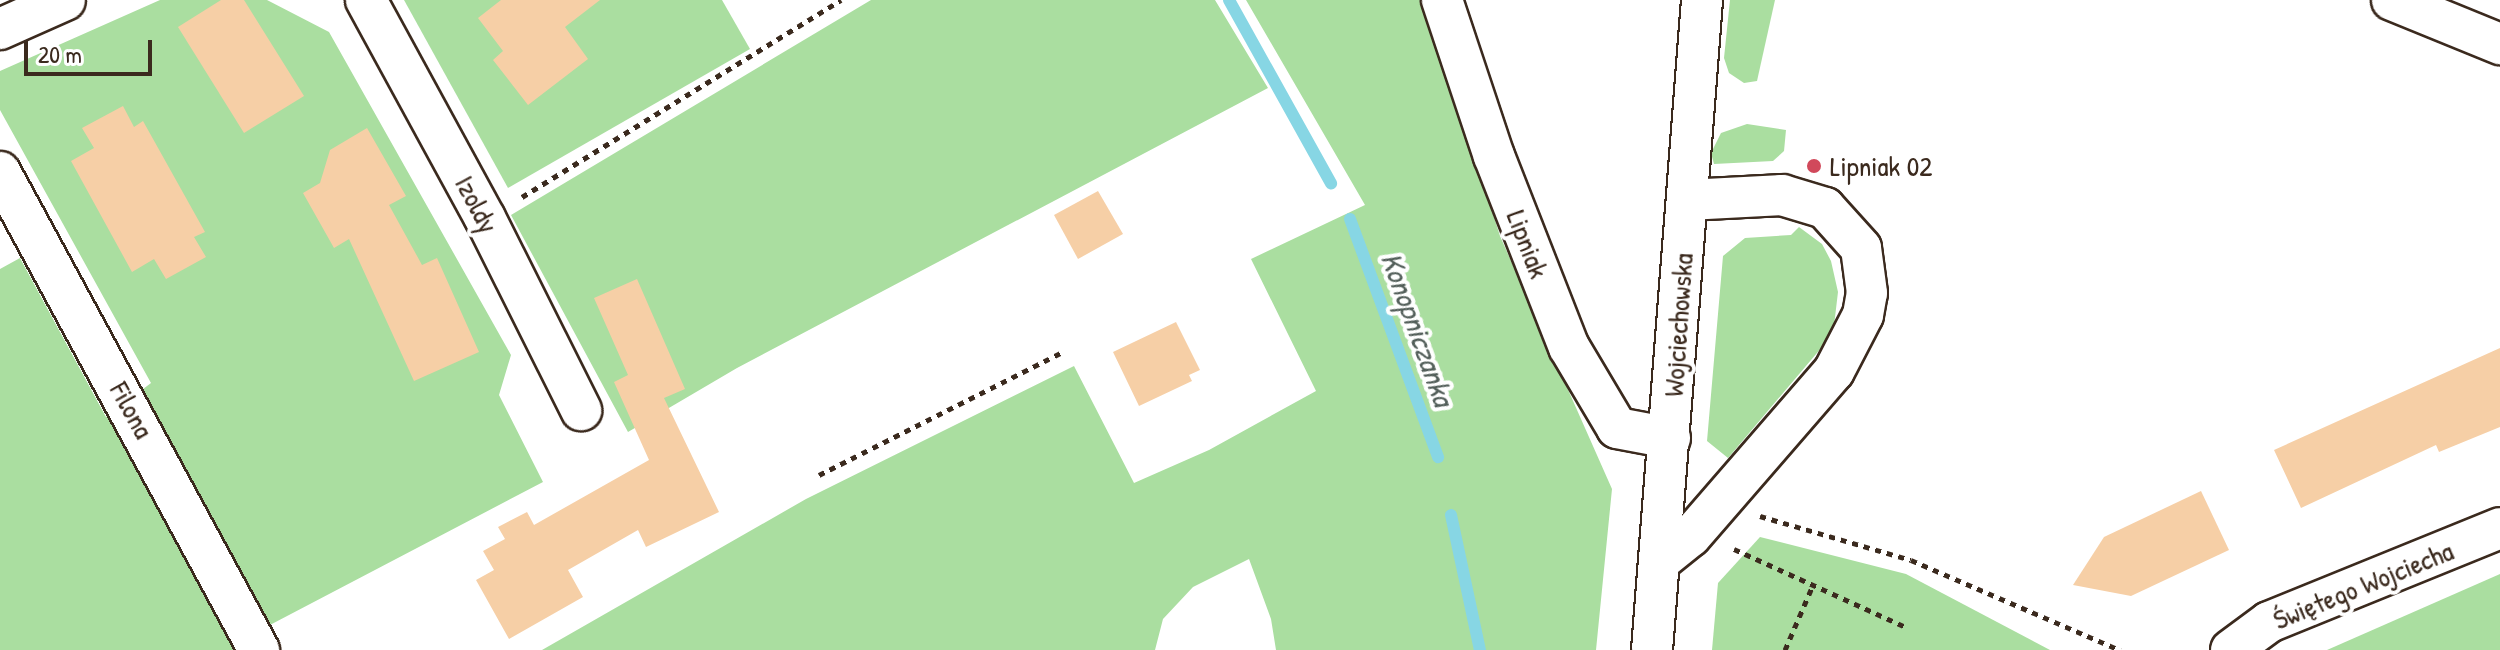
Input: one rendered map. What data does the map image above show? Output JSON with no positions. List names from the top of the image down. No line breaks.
{"streets":{"street":["Izoldy","Lipniak","Wojciechowska","Filona","Świętego Wojciecha"]},"crossings":[["Lipniak","Wojciechowska"]],"water":["Konopniczanka"],"places":["Lipniak 02"],"scale_bar":"20 m"}
